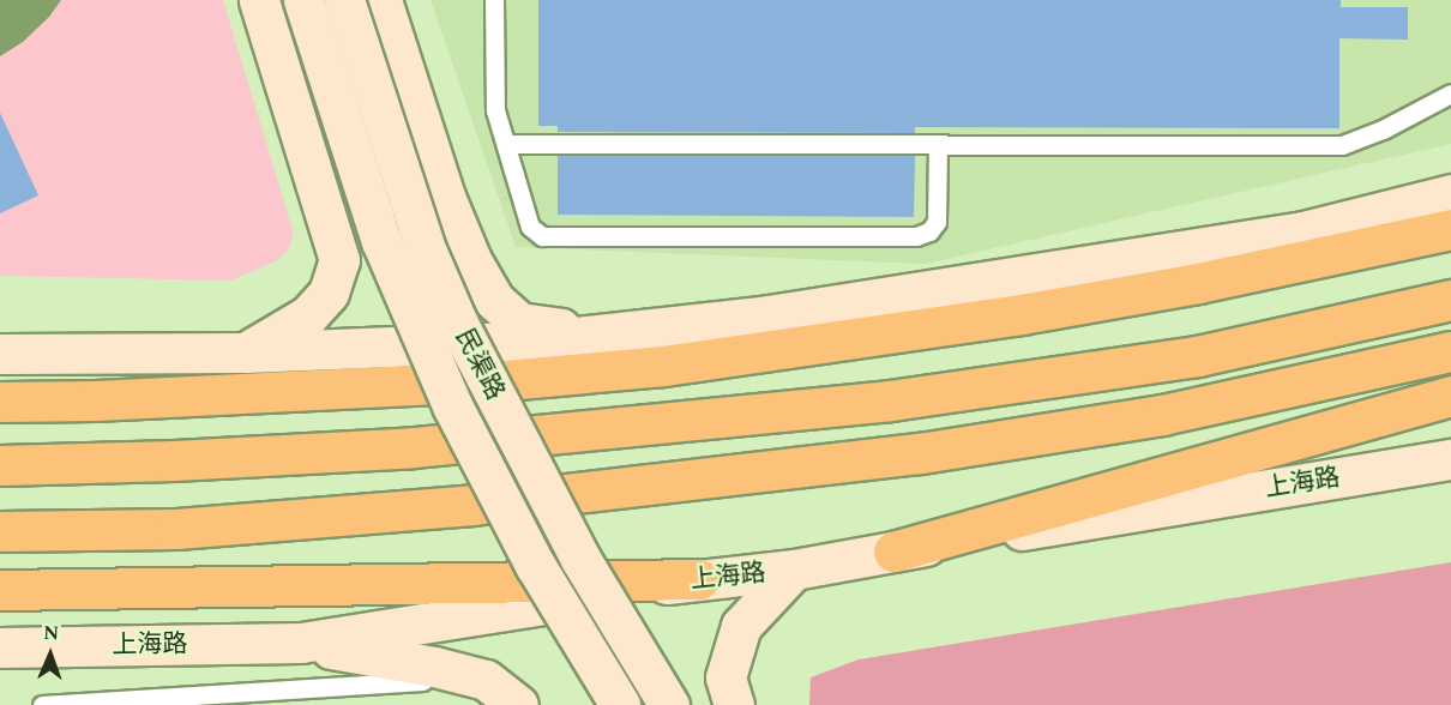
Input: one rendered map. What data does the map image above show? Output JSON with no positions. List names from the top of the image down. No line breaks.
{"streets":{"main road":["民渠路","上海路"]},"north":"top"}
